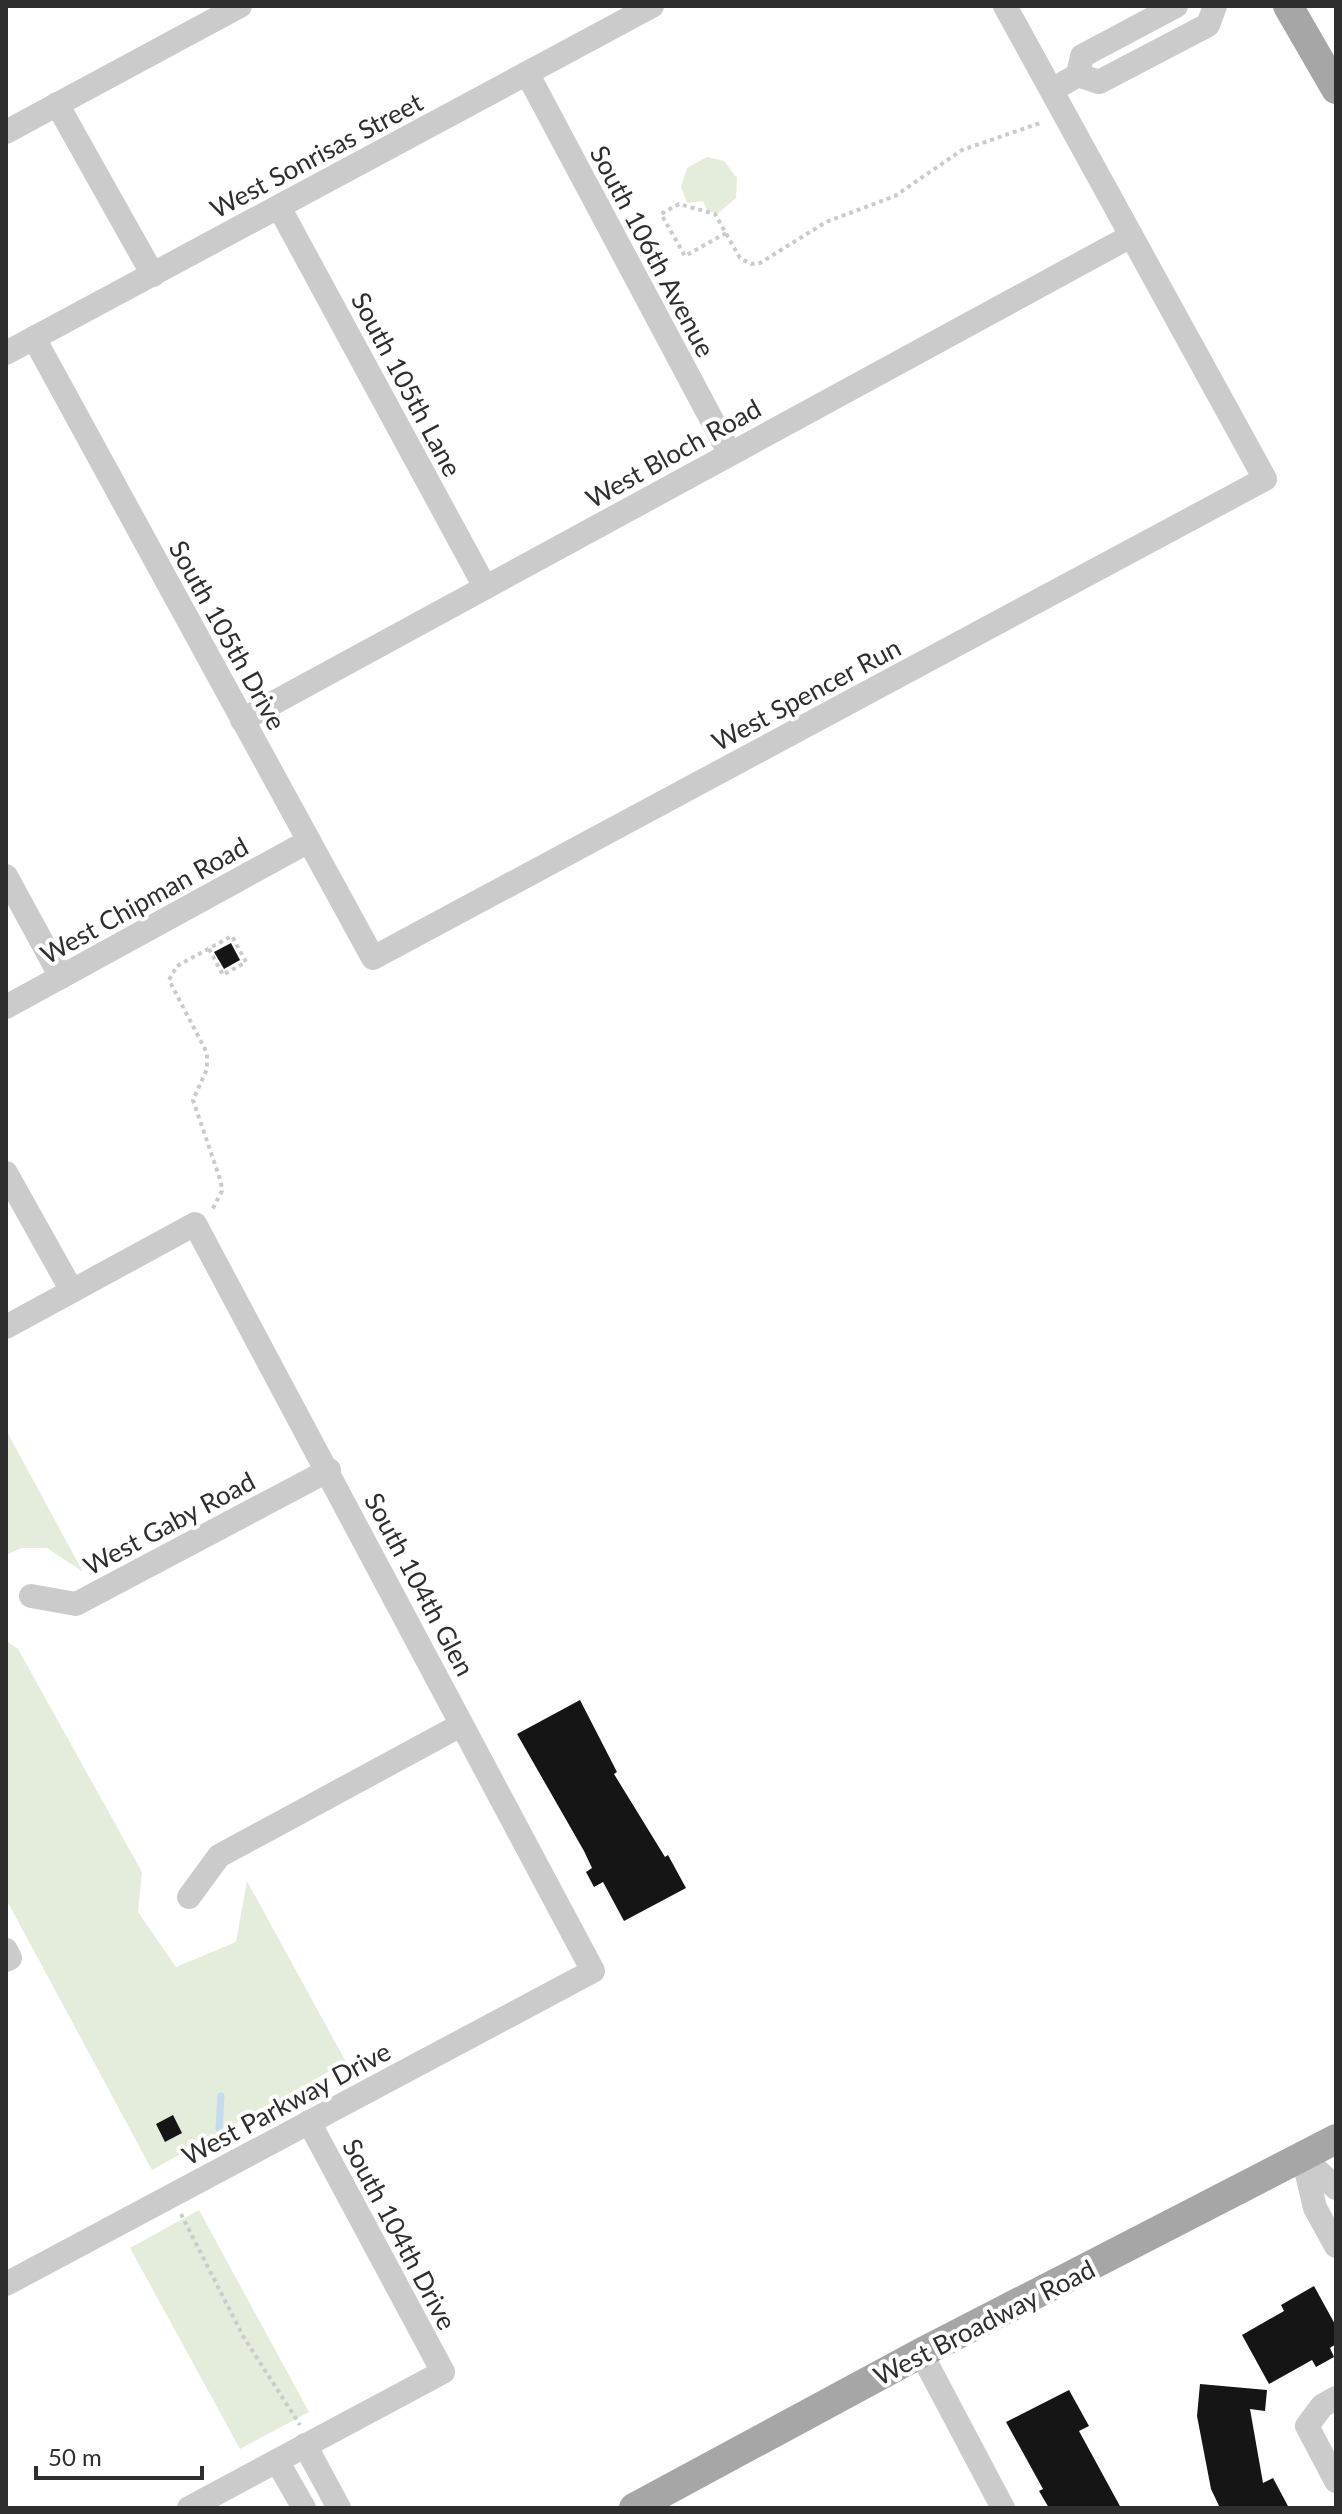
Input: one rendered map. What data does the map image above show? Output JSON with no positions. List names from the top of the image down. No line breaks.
{"streets":{"main road":["West Broadway Road"],"street":["West Sonrisas Street","South 106th Avenue","South 105th Lane","West Bloch Road","South 105th Drive","West Spencer Run","West Chipman Road","West Gaby Road","South 104th Glen","West Parkway Drive","South 104th Drive"]},"crossings":[["West Sonrisas Street","South 106th Avenue"],["West Sonrisas Street","South 105th Lane"],["West Sonrisas Street","South 105th Drive"],["South 106th Avenue","West Bloch Road"],["South 105th Lane","West Bloch Road"],["West Bloch Road","South 105th Drive"],["West Bloch Road","West Spencer Run"],["South 105th Drive","West Spencer Run"],["South 105th Drive","West Chipman Road"],["West Gaby Road","South 104th Glen"],["South 104th Glen","West Parkway Drive"],["West Parkway Drive","South 104th Drive"]],"scale_bar":"50 m"}
